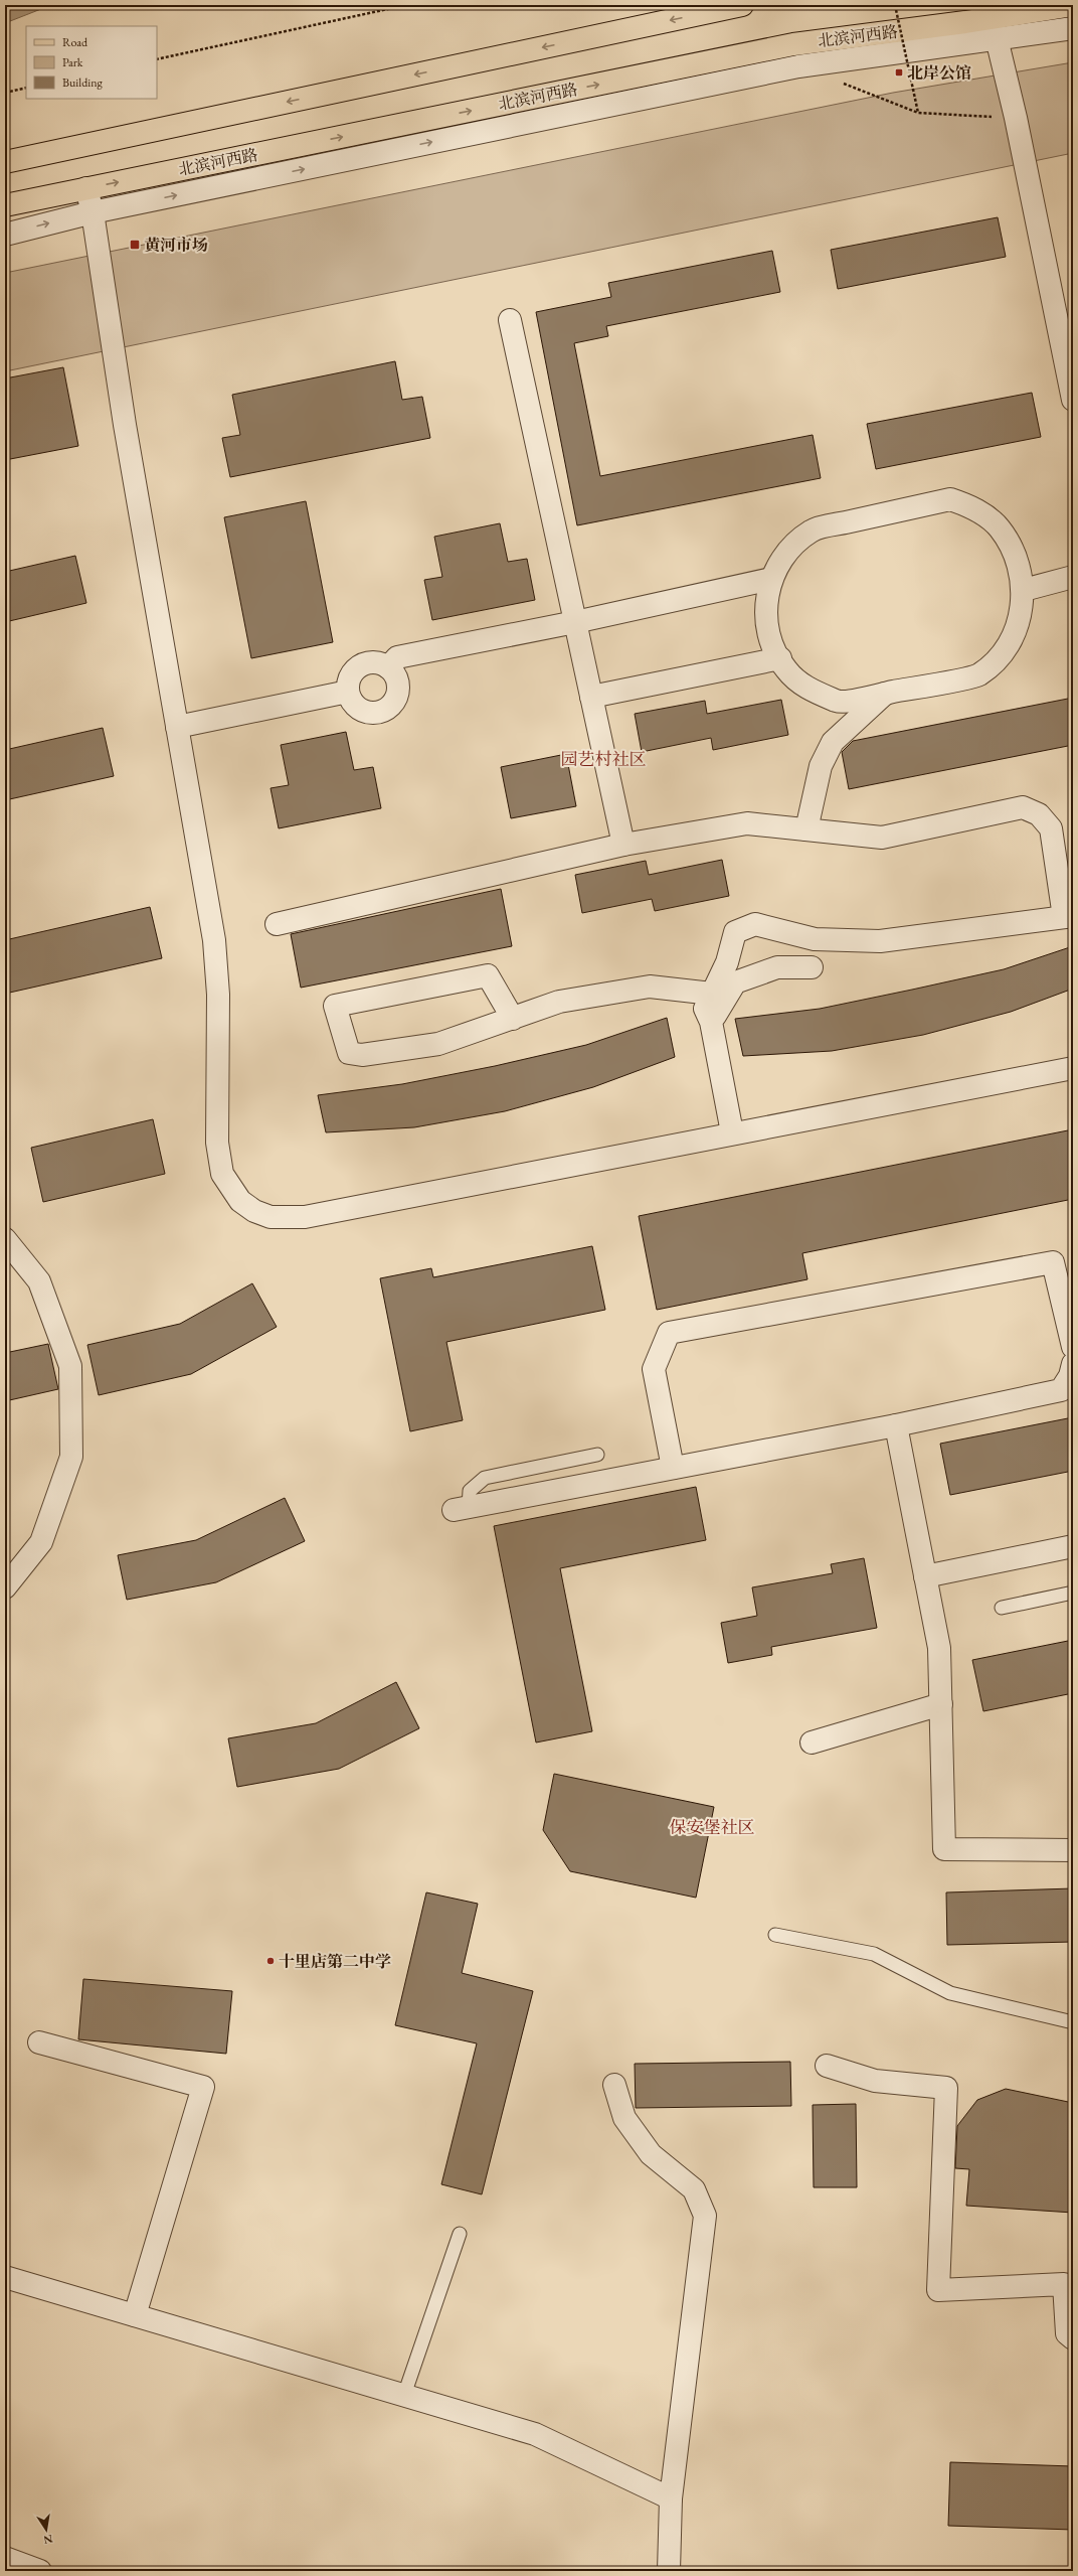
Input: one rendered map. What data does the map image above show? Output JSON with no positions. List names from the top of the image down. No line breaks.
{"streets":{"main road":["北滨河西路"]},"districts":["园艺村社区","保安堡社区"],"places":{"transit":["北岸公馆","黄河市场"],"other":["十里店第二中学"]},"legend":["Road","Park","Building"],"north":"bottom"}
